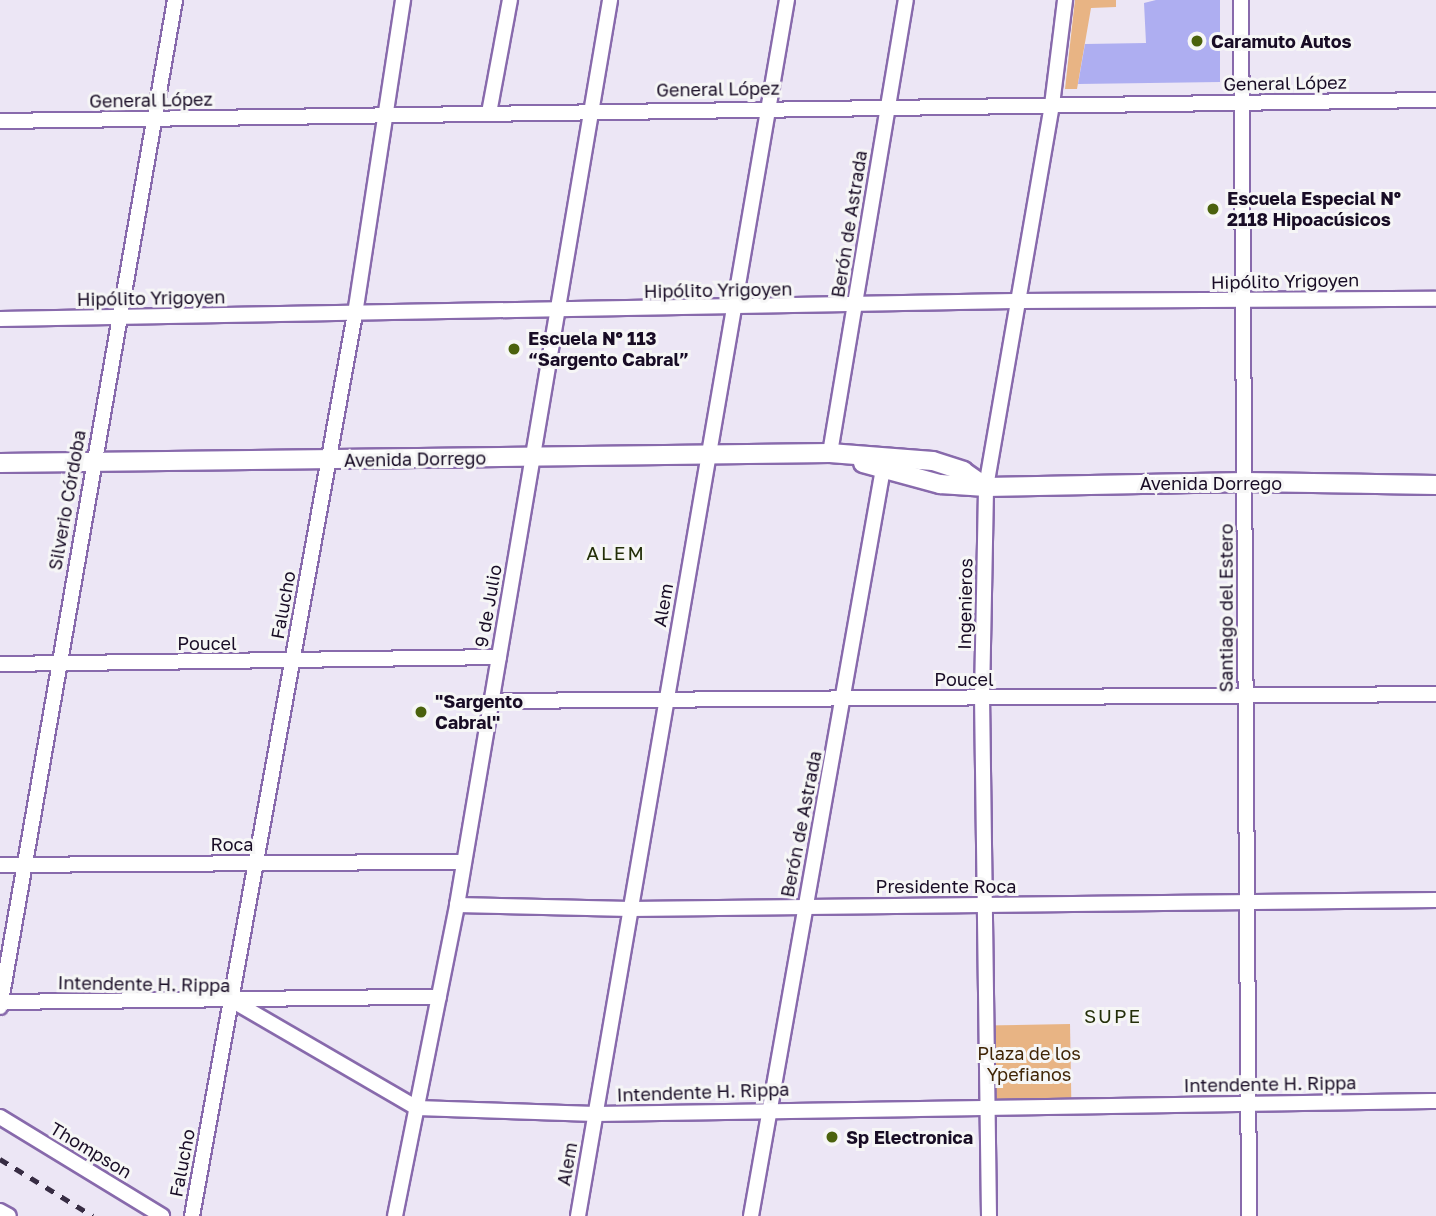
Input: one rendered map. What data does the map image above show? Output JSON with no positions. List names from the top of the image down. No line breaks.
{"streets":{"main road":["Avenida Dorrego"],"street":["General López","Berón de Astrada","Hipólito Yrigoyen","Silverio Córdoba","Ingenieros","Falucho","Alem","9 de Julio","Santiago del Estero","Poucel","Roca","Presidente Roca","Intendente H. Rippa","Thompson"]},"crossings":[["General López","Berón de Astrada"],["General López","Silverio Córdoba"],["General López","Ingenieros"],["General López","Falucho"],["General López","Alem"],["General López","9 de Julio"],["General López","Santiago del Estero"],["Berón de Astrada","Hipólito Yrigoyen"],["Berón de Astrada","Avenida Dorrego"],["Berón de Astrada","Poucel"],["Berón de Astrada","Presidente Roca"],["Berón de Astrada","Intendente H. Rippa"],["Hipólito Yrigoyen","Silverio Córdoba"],["Hipólito Yrigoyen","Ingenieros"],["Hipólito Yrigoyen","Falucho"],["Hipólito Yrigoyen","Alem"],["Hipólito Yrigoyen","9 de Julio"],["Hipólito Yrigoyen","Santiago del Estero"],["Avenida Dorrego","Silverio Córdoba"],["Avenida Dorrego","Ingenieros"],["Avenida Dorrego","Falucho"],["Avenida Dorrego","Alem"],["Avenida Dorrego","9 de Julio"],["Avenida Dorrego","Santiago del Estero"],["Silverio Córdoba","Poucel"],["Silverio Córdoba","Roca"],["Silverio Córdoba","Intendente H. Rippa"],["Ingenieros","Poucel"],["Ingenieros","Presidente Roca"],["Ingenieros","Intendente H. Rippa"],["Falucho","Poucel"],["Falucho","Roca"],["Falucho","Intendente H. Rippa"],["Alem","Poucel"],["Alem","Presidente Roca"],["Alem","Intendente H. Rippa"],["9 de Julio","Poucel"],["9 de Julio","Roca"],["9 de Julio","Presidente Roca"],["9 de Julio","Intendente H. Rippa"],["Santiago del Estero","Poucel"],["Santiago del Estero","Presidente Roca"],["Santiago del Estero","Intendente H. Rippa"]],"districts":["ALEM","SUPE"],"parks":["Plaza de los Ypefianos"],"places":["Caramuto Autos","Escuela Especial Nº 2118 Hipoacúsicos","Escuela Nº 113 “Sargento Cabral”","\"Sargento Cabral\"","Sp Electronica"]}
